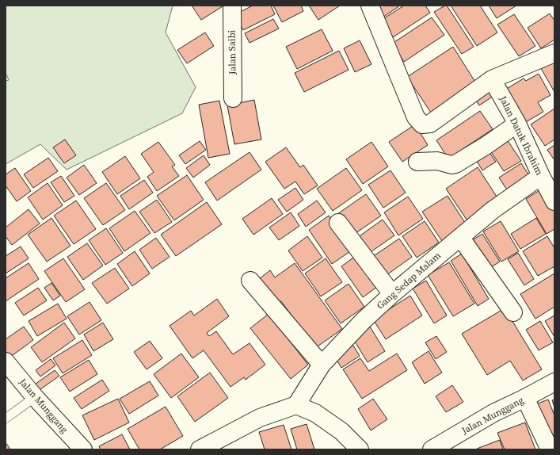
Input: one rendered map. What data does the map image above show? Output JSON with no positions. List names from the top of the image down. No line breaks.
{"streets":{"street":["Jalan Saibi","Jalan Datuk Ibrahim","Gang Sedap Malam","Jalan Munggang"]},"crossings":[["Jalan Datuk Ibrahim","Gang Sedap Malam"]]}
